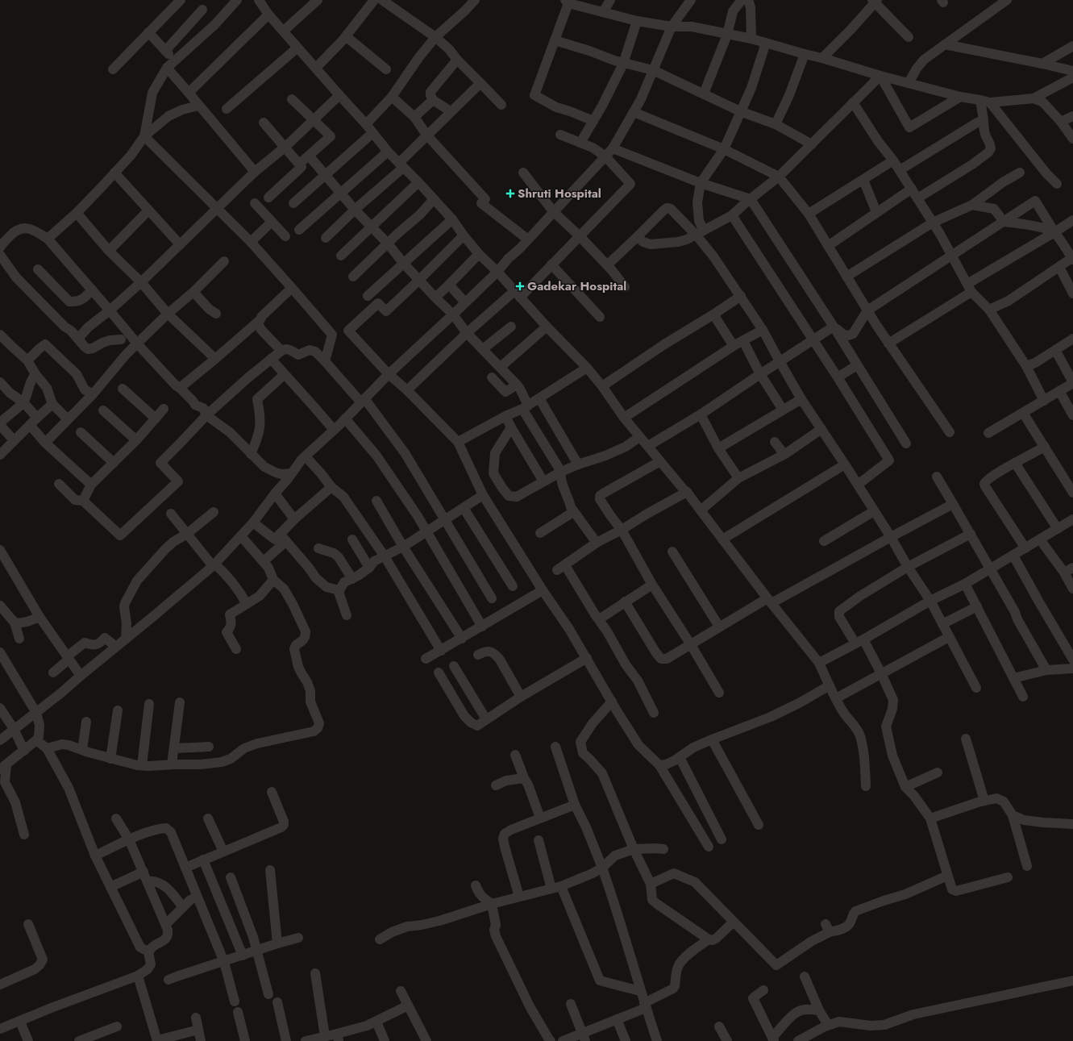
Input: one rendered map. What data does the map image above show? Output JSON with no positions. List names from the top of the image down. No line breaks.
{"places":{"health":["Shruti Hospital","Gadekar Hospital"]}}
